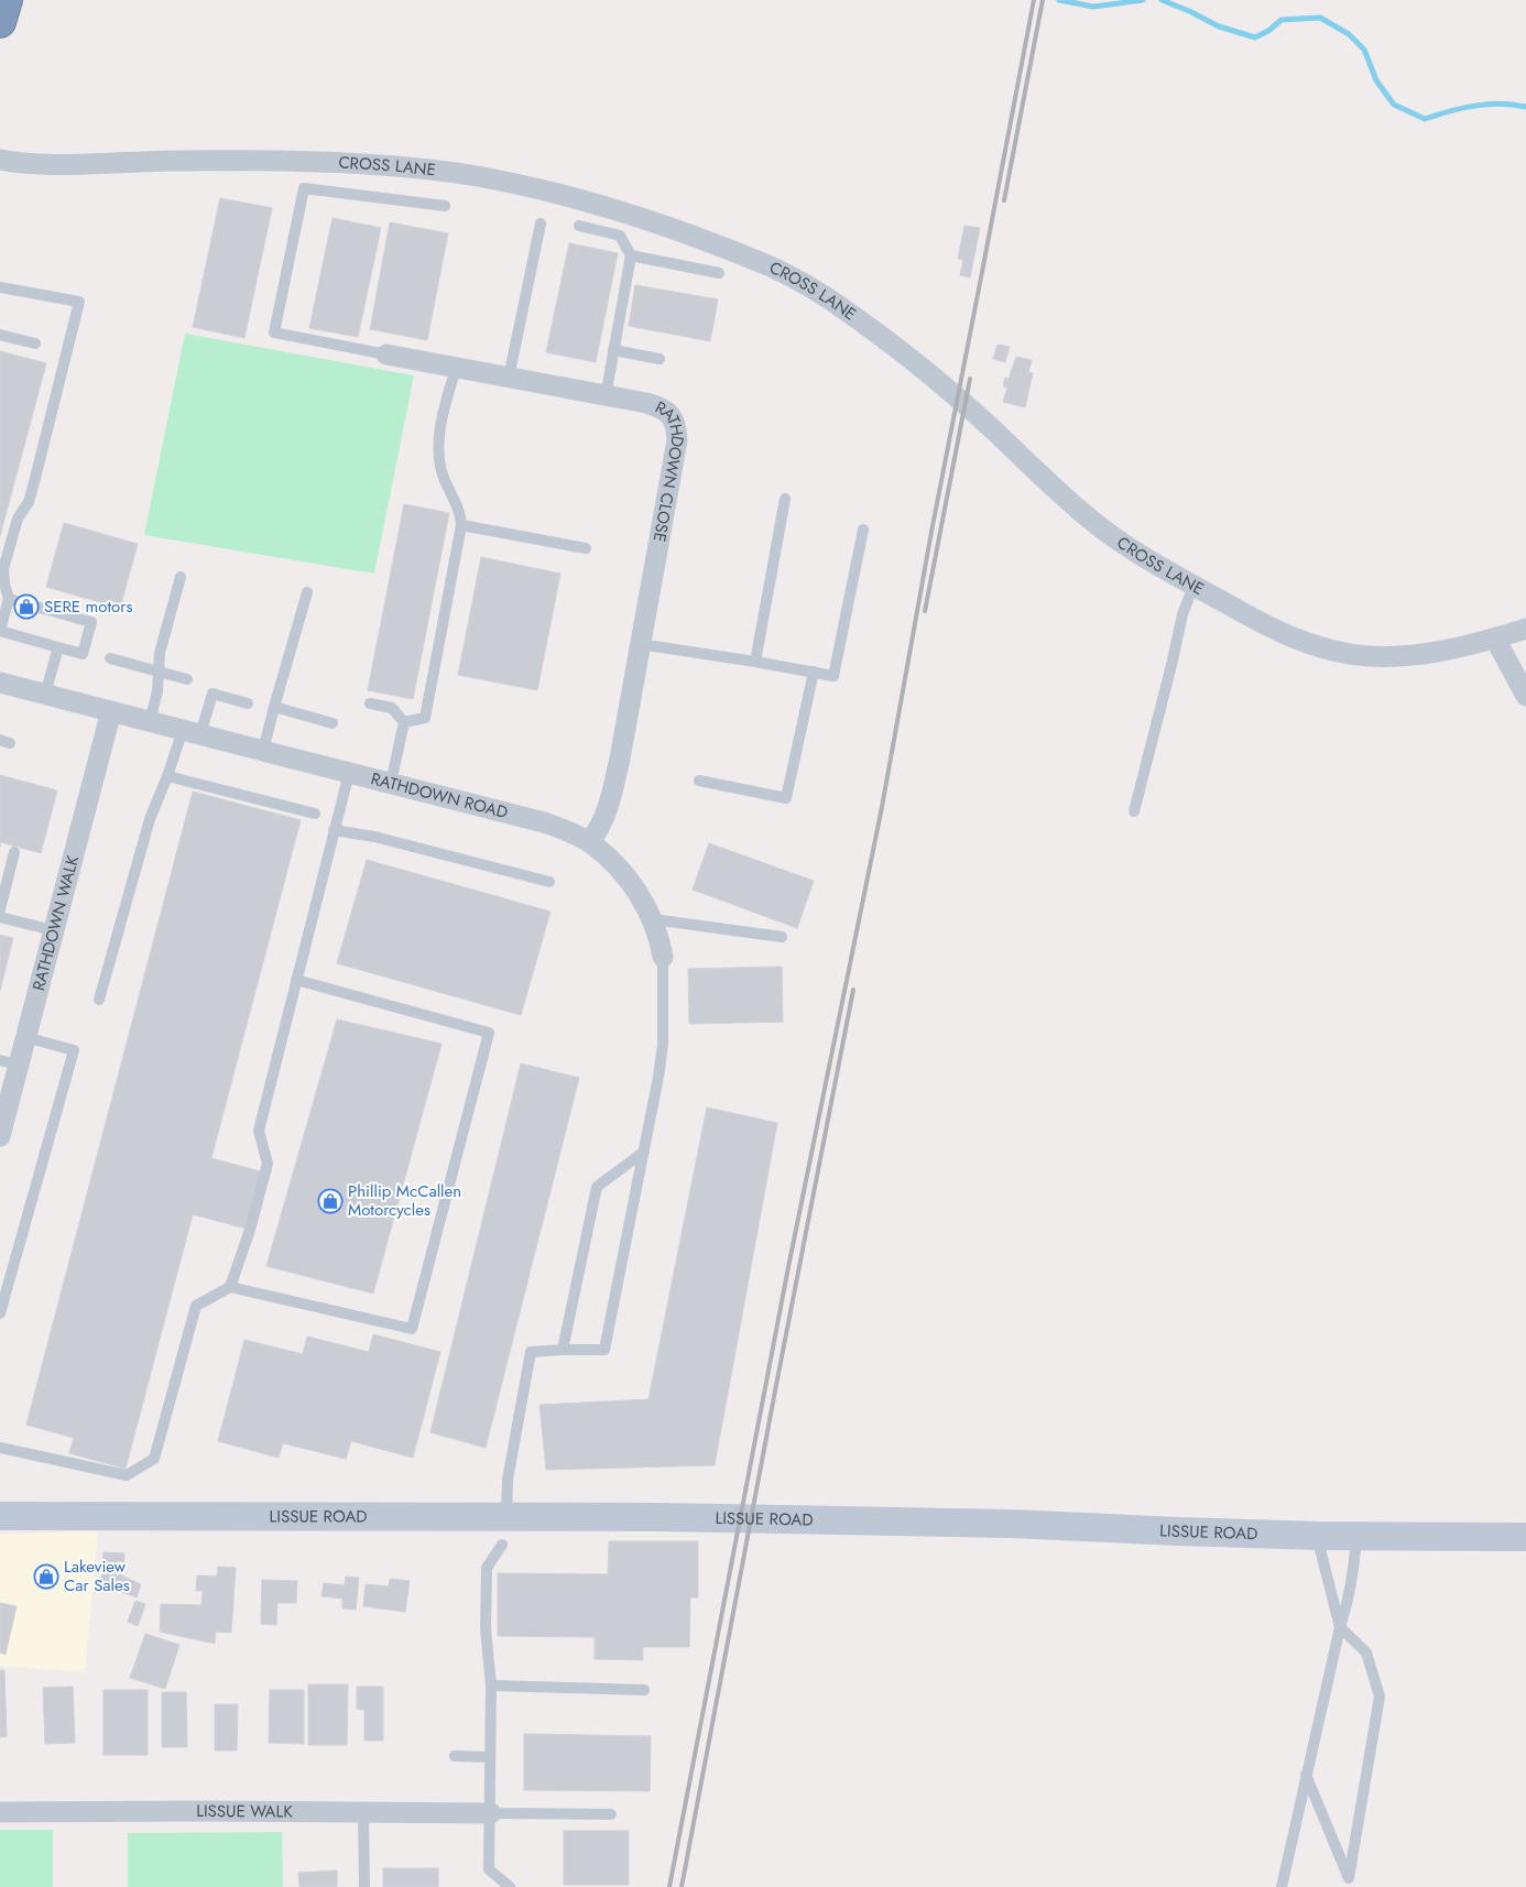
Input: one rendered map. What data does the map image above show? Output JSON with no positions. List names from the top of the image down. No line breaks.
{"streets":{"street":["CROSS LANE","RATHDOWN CLOSE","RATHDOWN ROAD","RATHDOWN WALK","LISSUE ROAD","LISSUE WALK"]},"crossings":[["RATHDOWN CLOSE","RATHDOWN ROAD"],["RATHDOWN ROAD","RATHDOWN WALK"]],"places":{"shop":["SERE motors","Phillip McCallen Motorcycles","Lakeview Car Sales"]}}
